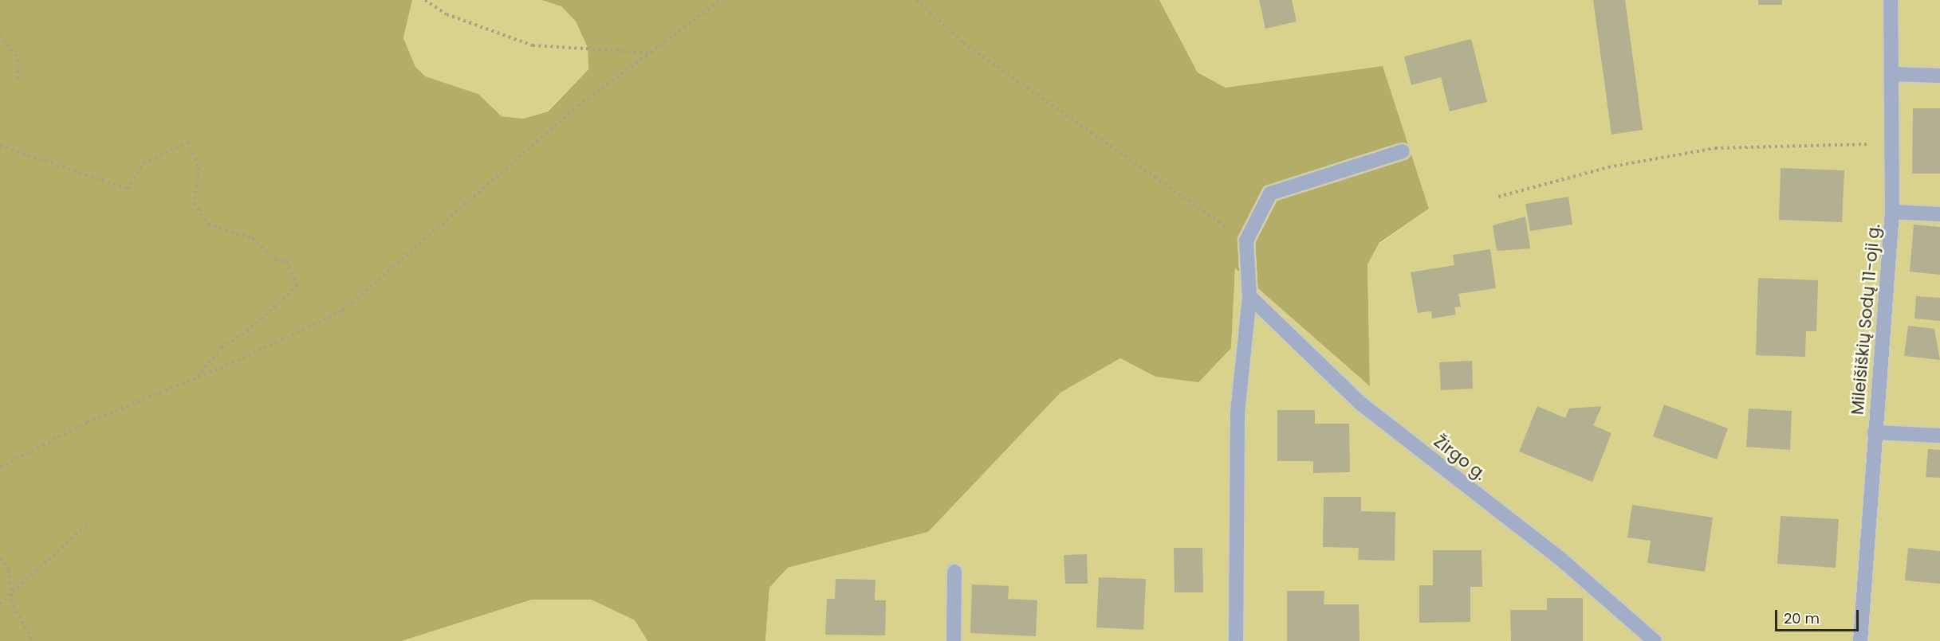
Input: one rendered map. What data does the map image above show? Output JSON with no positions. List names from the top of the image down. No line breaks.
{"streets":{"street":["Mileišiškių Sodų 11-oji g.","Žirgo g."]},"scale_bar":"20 m"}
